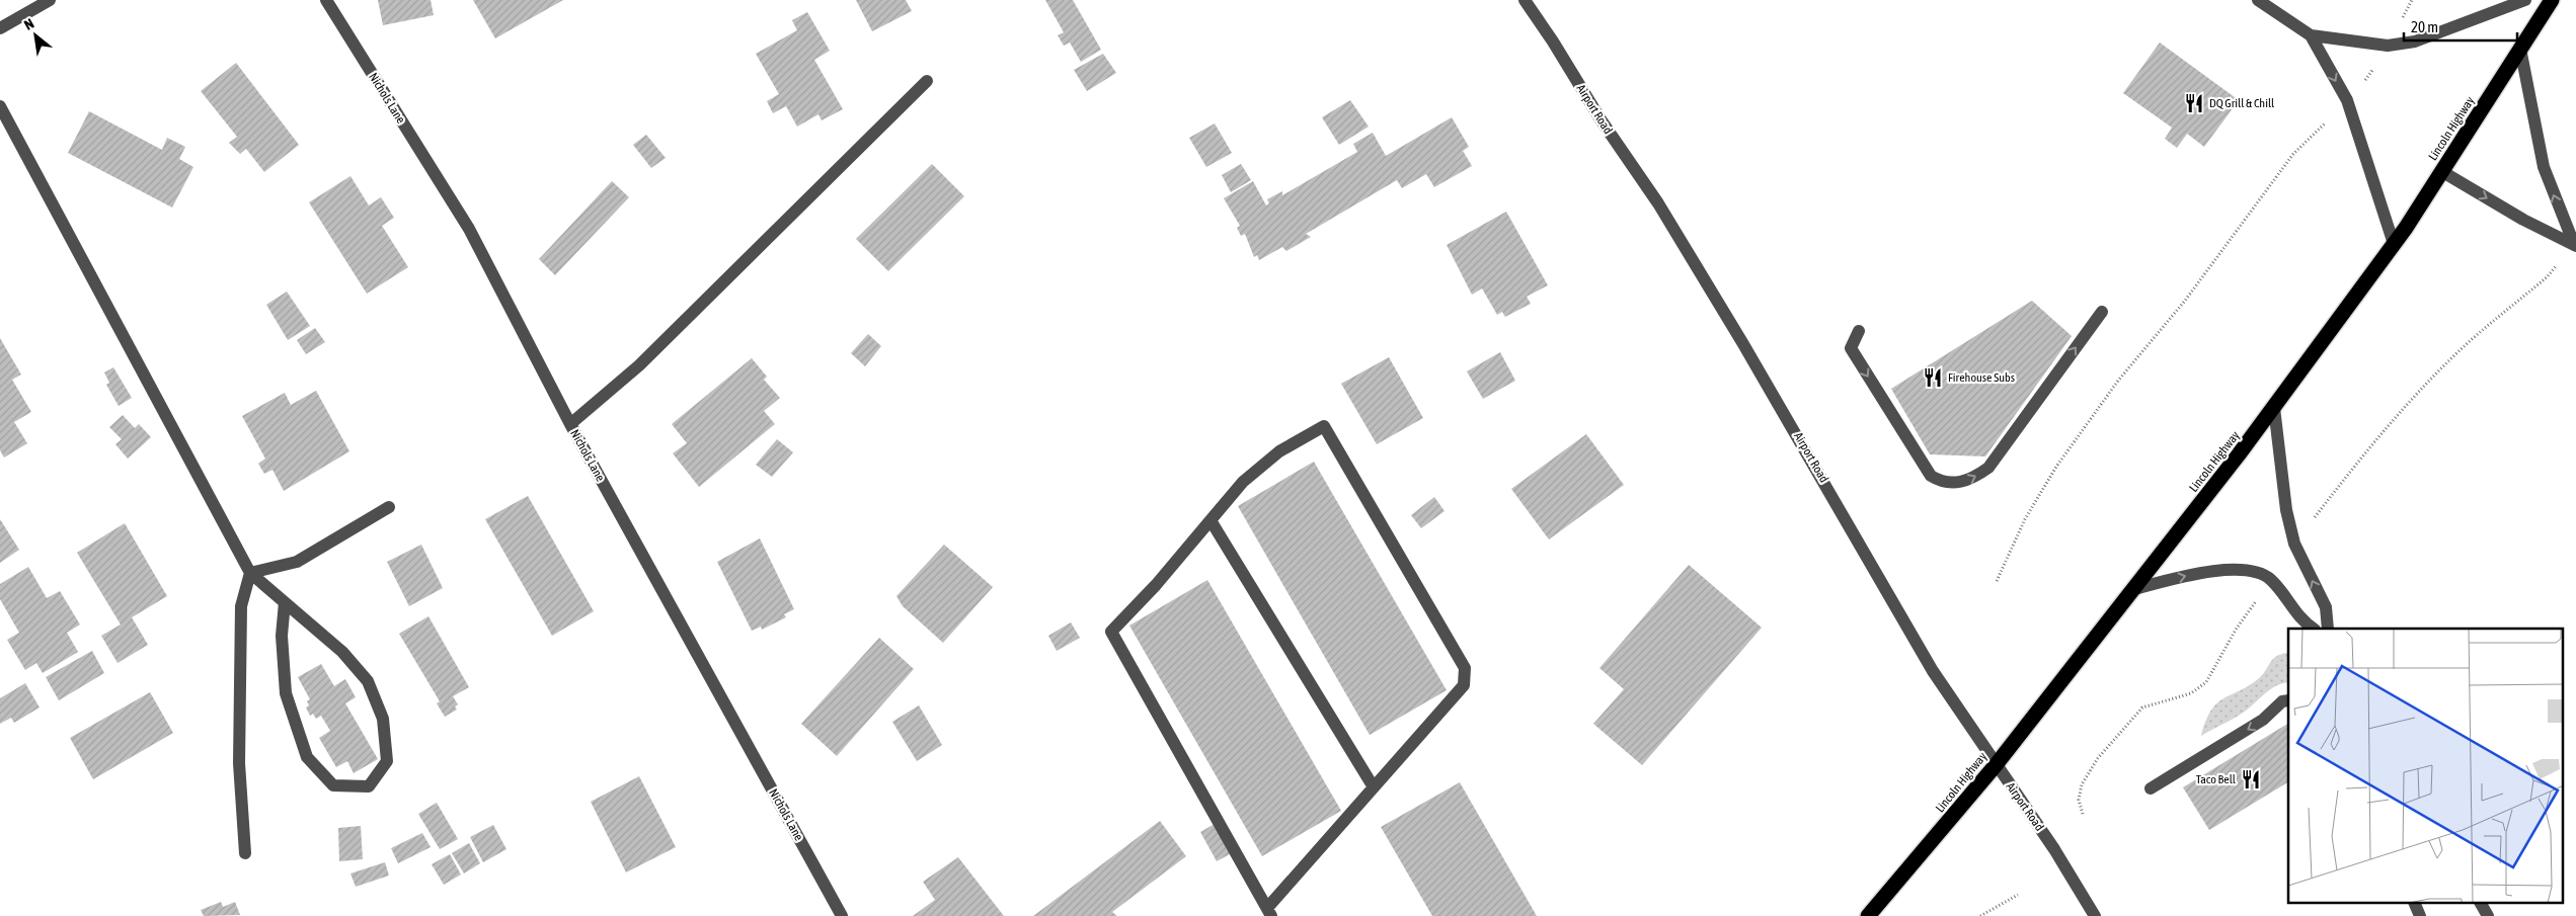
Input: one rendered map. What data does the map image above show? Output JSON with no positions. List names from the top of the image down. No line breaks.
{"streets":{"highway":["Lincoln Highway"],"street":["Nichols Lane","Airport Road"]},"crossings":[["Airport Road","Lincoln Highway"]],"places":{"restaurant":["DQ Grill & Chill","Firehouse Subs","Taco Bell"]},"scale_bar":"20 m","north":"top left"}
